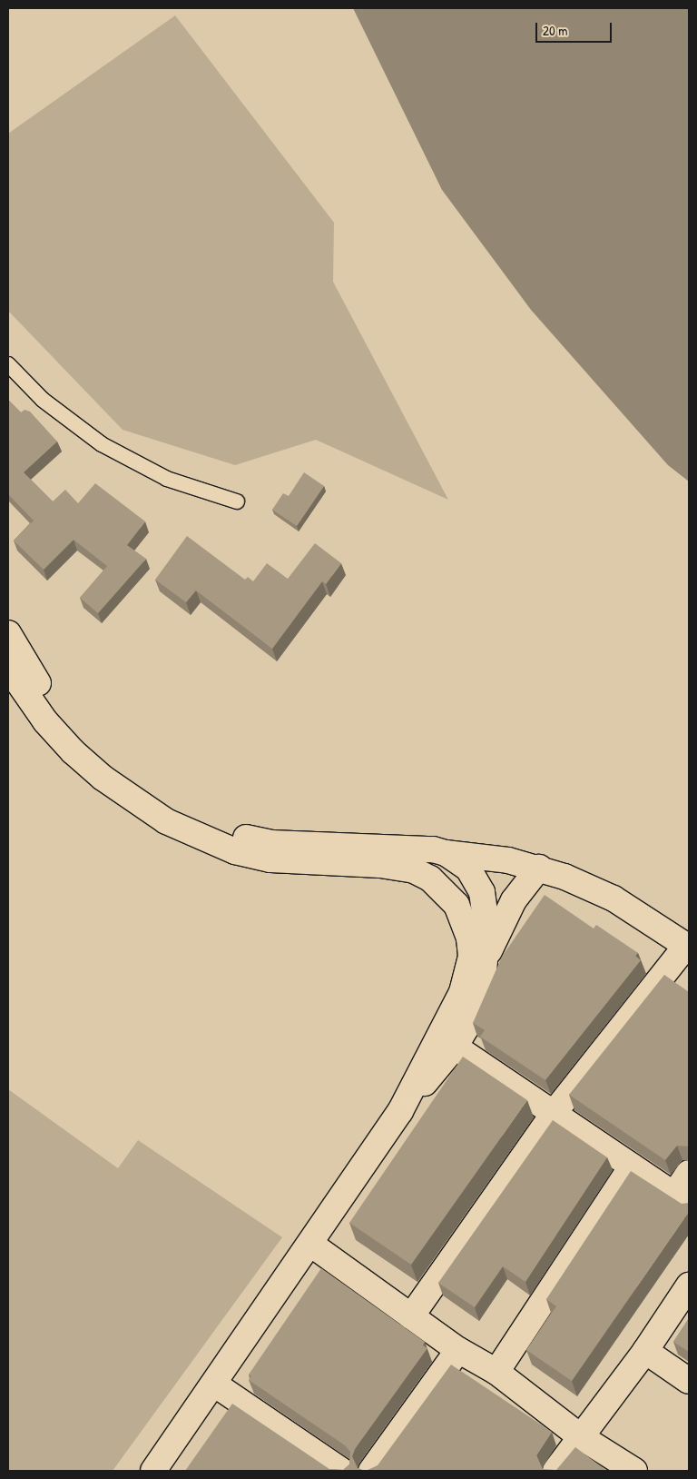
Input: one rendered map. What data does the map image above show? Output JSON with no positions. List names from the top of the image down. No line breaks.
{"scale_bar":"20 m"}
